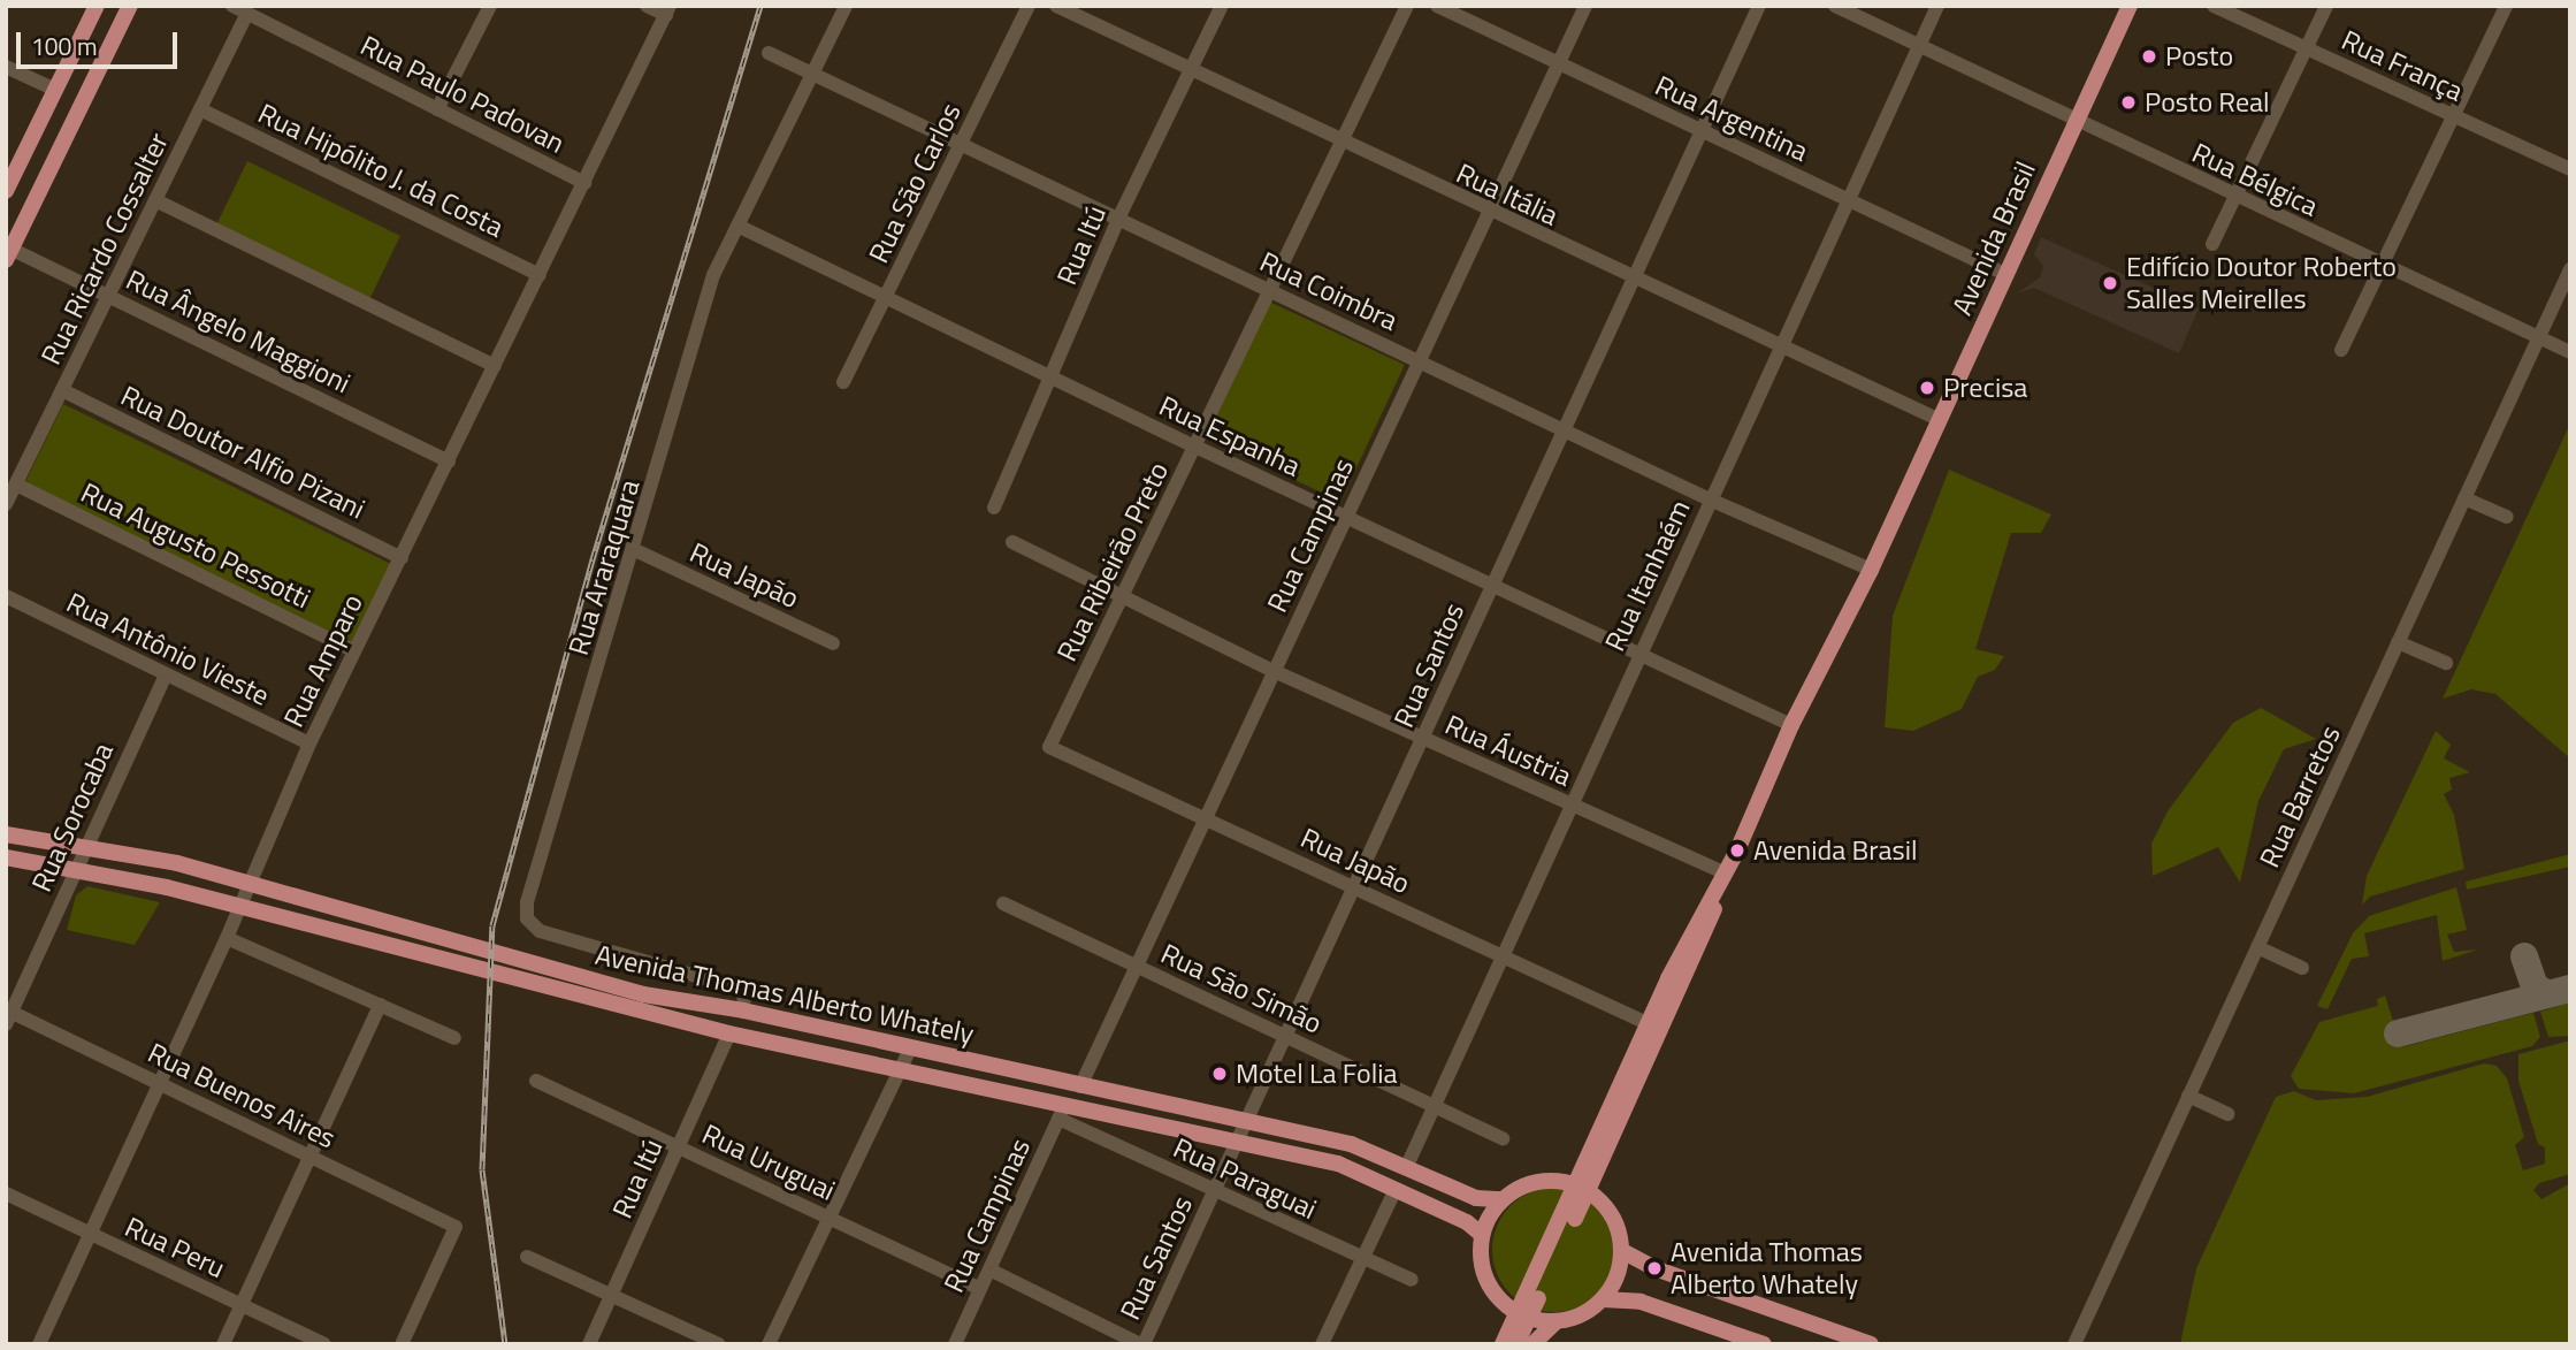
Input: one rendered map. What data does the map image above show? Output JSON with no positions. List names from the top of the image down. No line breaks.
{"streets":{"main road":["Avenida Brasil","Avenida Thomas Alberto Whately"],"street":["Rua França","Rua Paulo Padovan","Rua Argentina","Rua Hipólito J. da Costa","Rua Bélgica","Rua São Carlos","Rua Itália","Rua Itú","Rua Ricardo Cossalter","Rua Coimbra","Rua Ângelo Maggioni","Rua Espanha","Rua Doutor Alfio Pizani","Rua Campinas","Rua Augusto Pessotti","Rua Ribeirão Preto","Rua Araraquara","Rua Japão","Rua Itanhaém","Rua Antônio Vieste","Rua Amparo","Rua Santos","Rua Áustria","Rua Barretos","Rua Sorocaba","Rua São Simão","Rua Buenos Aires","Rua Uruguai","Rua Paraguai","Rua Peru"]},"crossings":[["Rua Paulo Padovan","Rua Ricardo Cossalter"],["Rua Paulo Padovan","Rua Amparo"],["Rua Argentina","Avenida Brasil"],["Rua Argentina","Rua Campinas"],["Rua Argentina","Rua Itanhaém"],["Rua Argentina","Rua Santos"],["Rua Hipólito J. da Costa","Rua Ricardo Cossalter"],["Rua Hipólito J. da Costa","Rua Amparo"],["Rua Bélgica","Avenida Brasil"],["Rua Bélgica","Rua Itanhaém"],["Rua Bélgica","Rua Barretos"],["Rua São Carlos","Rua Coimbra"],["Rua São Carlos","Rua Espanha"],["Rua Itália","Avenida Brasil"],["Rua Itália","Rua Itú"],["Rua Itália","Rua Campinas"],["Rua Itália","Rua Ribeirão Preto"],["Rua Itália","Rua Itanhaém"],["Rua Itália","Rua Santos"],["Avenida Brasil","Rua Coimbra"],["Avenida Brasil","Rua Espanha"],["Avenida Brasil","Rua Japão"],["Avenida Brasil","Rua Áustria"],["Avenida Brasil","Avenida Thomas Alberto Whately"],["Rua Itú","Rua Coimbra"],["Rua Itú","Rua Espanha"],["Rua Itú","Avenida Thomas Alberto Whately"],["Rua Itú","Rua Uruguai"],["Rua Ricardo Cossalter","Rua Ângelo Maggioni"],["Rua Ricardo Cossalter","Rua Doutor Alfio Pizani"],["Rua Ricardo Cossalter","Rua Augusto Pessotti"],["Rua Coimbra","Rua Campinas"],["Rua Coimbra","Rua Ribeirão Preto"],["Rua Coimbra","Rua Araraquara"],["Rua Coimbra","Rua Itanhaém"],["Rua Coimbra","Rua Santos"],["Rua Ângelo Maggioni","Rua Amparo"],["Rua Espanha","Rua Campinas"],["Rua Espanha","Rua Ribeirão Preto"],["Rua Espanha","Rua Araraquara"],["Rua Espanha","Rua Itanhaém"],["Rua Espanha","Rua Santos"],["Rua Doutor Alfio Pizani","Rua Amparo"],["Rua Campinas","Rua Japão"],["Rua Campinas","Rua Áustria"],["Rua Campinas","Rua São Simão"],["Rua Campinas","Avenida Thomas Alberto Whately"],["Rua Campinas","Rua Uruguai"],["Rua Campinas","Rua Paraguai"],["Rua Augusto Pessotti","Rua Amparo"],["Rua Ribeirão Preto","Rua Japão"],["Rua Ribeirão Preto","Rua Áustria"],["Rua Araraquara","Rua Japão"],["Rua Araraquara","Avenida Thomas Alberto Whately"],["Rua Japão","Rua Itanhaém"],["Rua Japão","Rua Santos"],["Rua Itanhaém","Rua Áustria"],["Rua Itanhaém","Rua São Simão"],["Rua Itanhaém","Avenida Thomas Alberto Whately"],["Rua Antônio Vieste","Rua Amparo"],["Rua Antônio Vieste","Rua Sorocaba"],["Rua Amparo","Avenida Thomas Alberto Whately"],["Rua Amparo","Rua Buenos Aires"],["Rua Amparo","Rua Peru"],["Rua Santos","Rua Áustria"],["Rua Santos","Rua São Simão"],["Rua Santos","Avenida Thomas Alberto Whately"],["Rua Santos","Rua Paraguai"],["Rua Sorocaba","Avenida Thomas Alberto Whately"],["Rua Sorocaba","Rua Buenos Aires"],["Avenida Thomas Alberto Whately","Rua Paraguai"]],"places":["Posto","Posto Real","Edifício Doutor Roberto Salles Meirelles","Precisa","Avenida Brasil","Motel La Folia","Avenida Thomas Alberto Whately"],"scale_bar":"100 m"}
